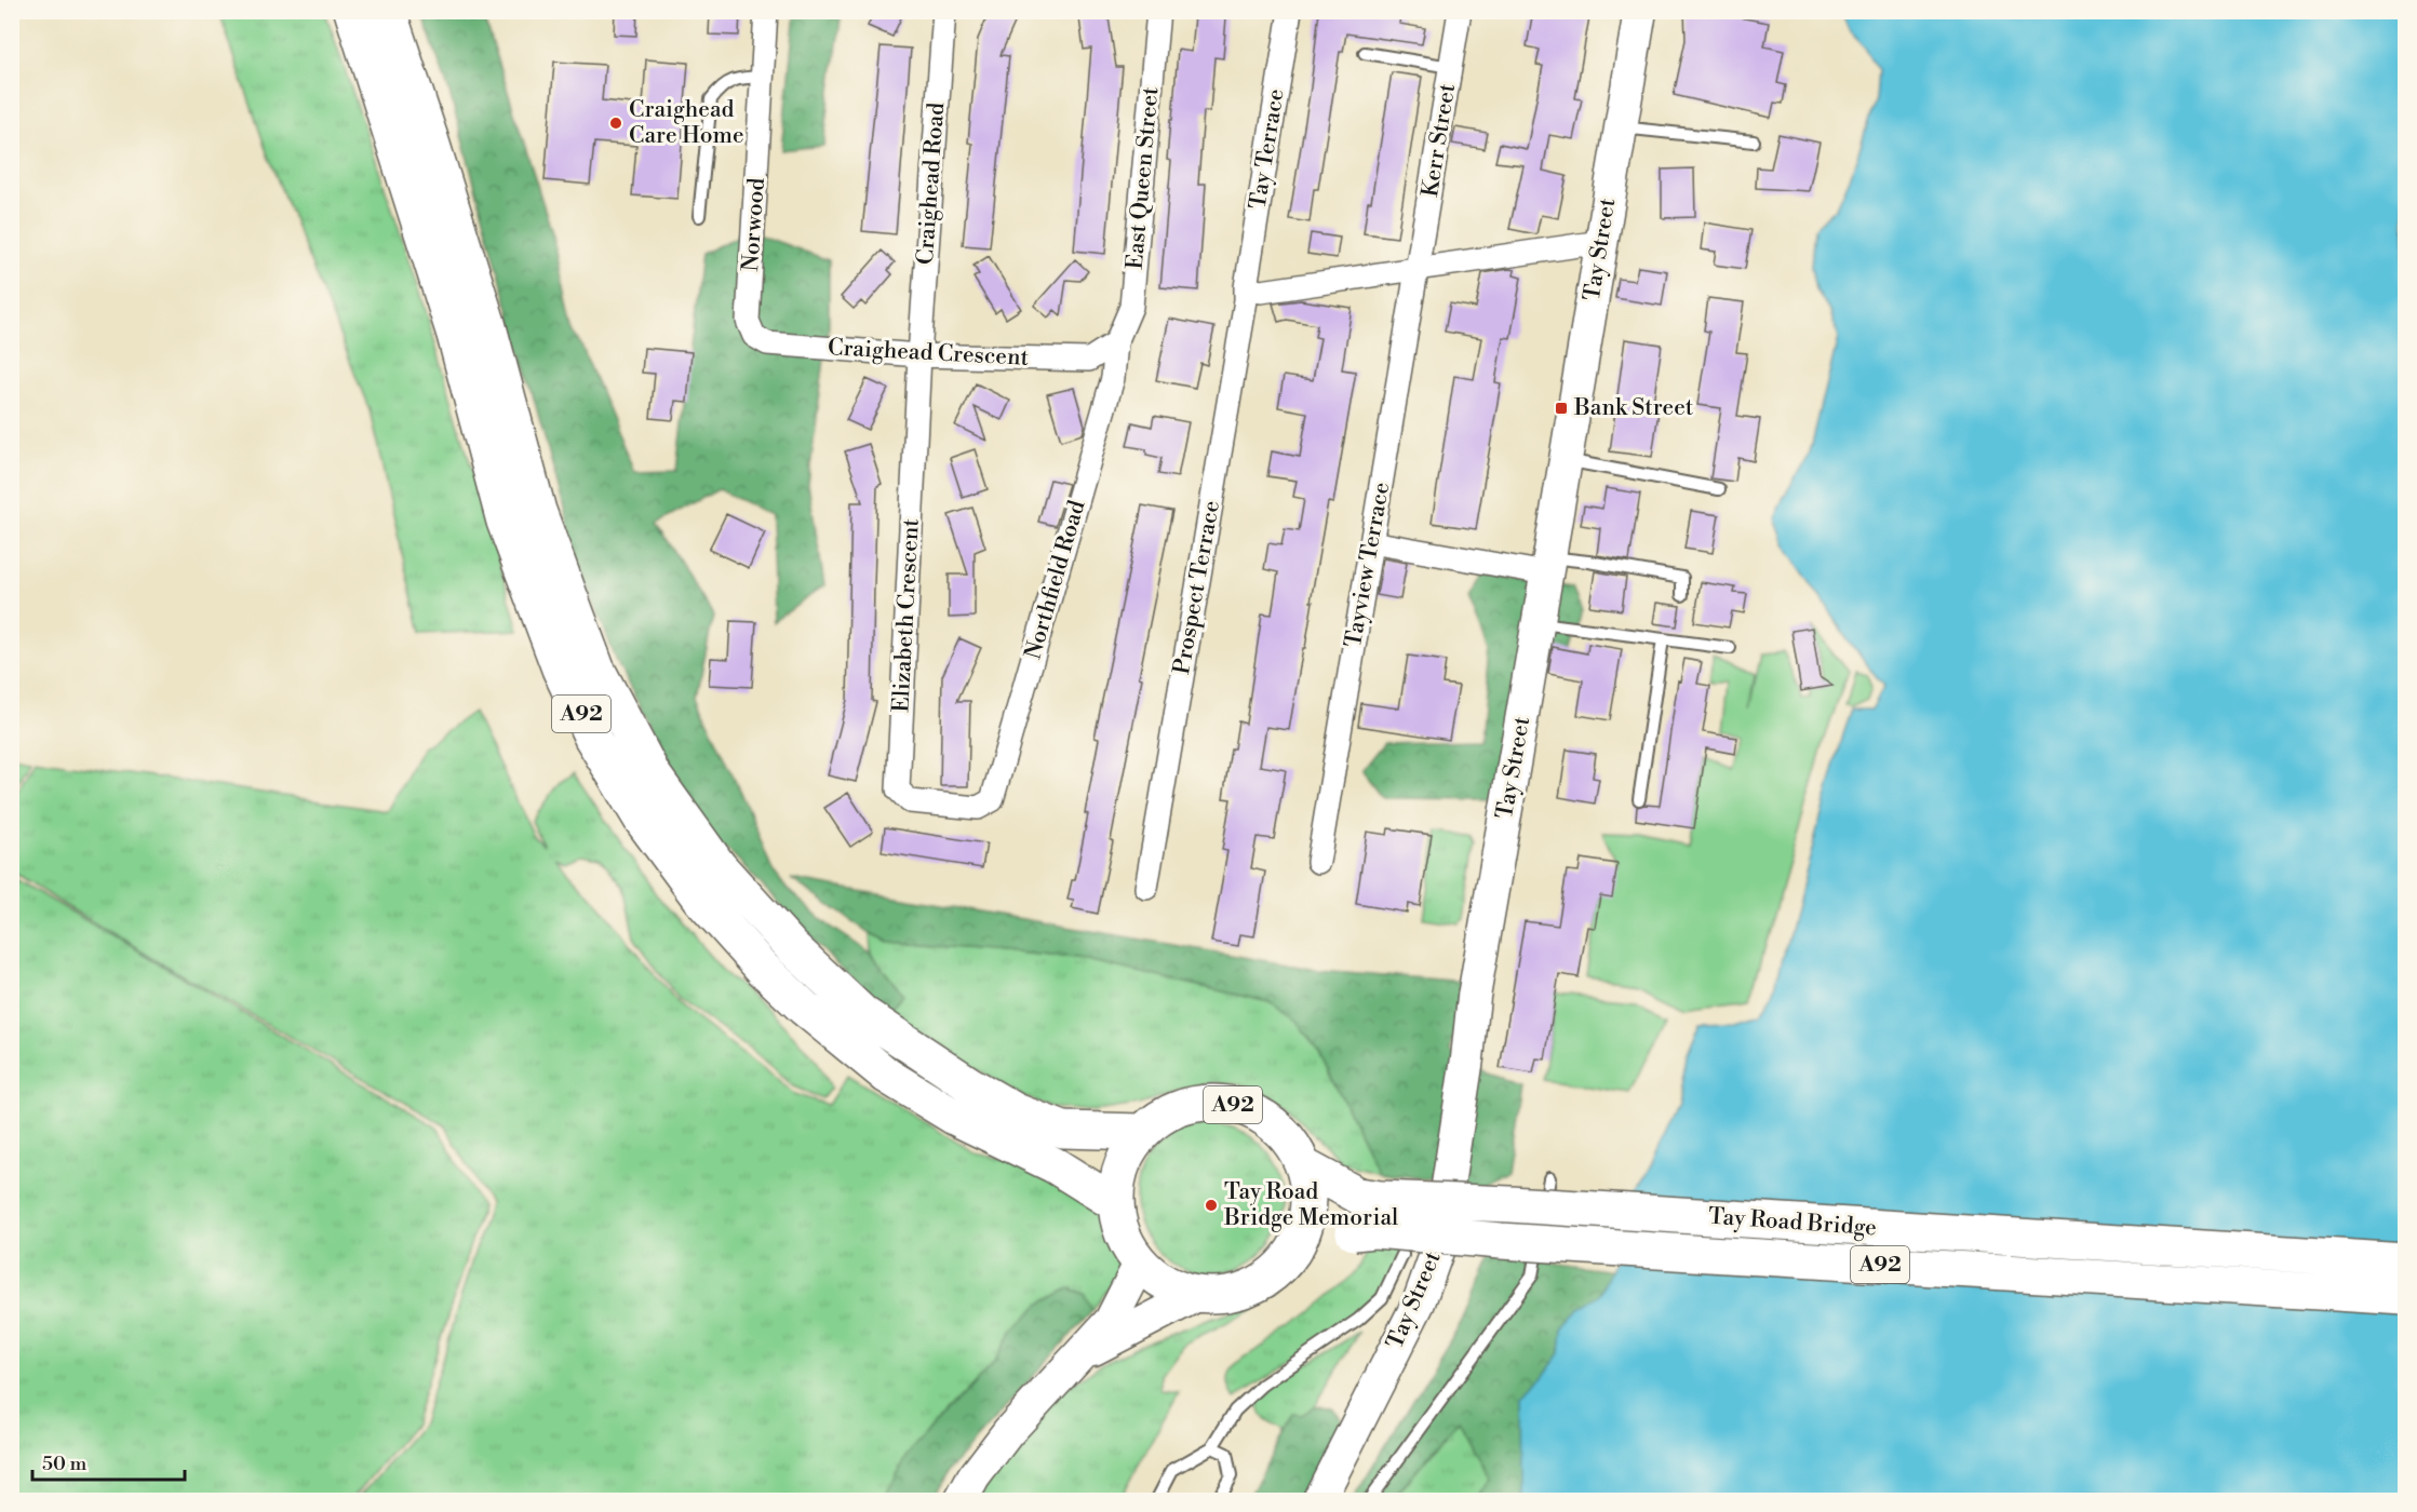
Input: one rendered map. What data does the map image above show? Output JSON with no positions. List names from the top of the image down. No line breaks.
{"streets":{"highway":["A92","Tay Road Bridge"],"main road":["Tay Street"],"street":["Kerr Street","Tay Terrace","East Queen Street","Craighead Road","Norwood","Craighead Crescent","Tayview Terrace","Northfield Road","Prospect Terrace","Elizabeth Crescent"]},"crossings":[["Kerr Street","Tayview Terrace"],["Tay Terrace","Prospect Terrace"],["East Queen Street","Craighead Crescent"],["East Queen Street","Northfield Road"],["Craighead Road","Craighead Crescent"],["Craighead Road","Elizabeth Crescent"],["Norwood","Craighead Crescent"],["Craighead Crescent","Northfield Road"],["Craighead Crescent","Elizabeth Crescent"],["Northfield Road","Elizabeth Crescent"],["A92","Tay Road Bridge"]],"places":{"other":["Craighead Care Home","Tay Road Bridge Memorial"],"transit":["Bank Street"]},"scale_bar":"50 m"}
